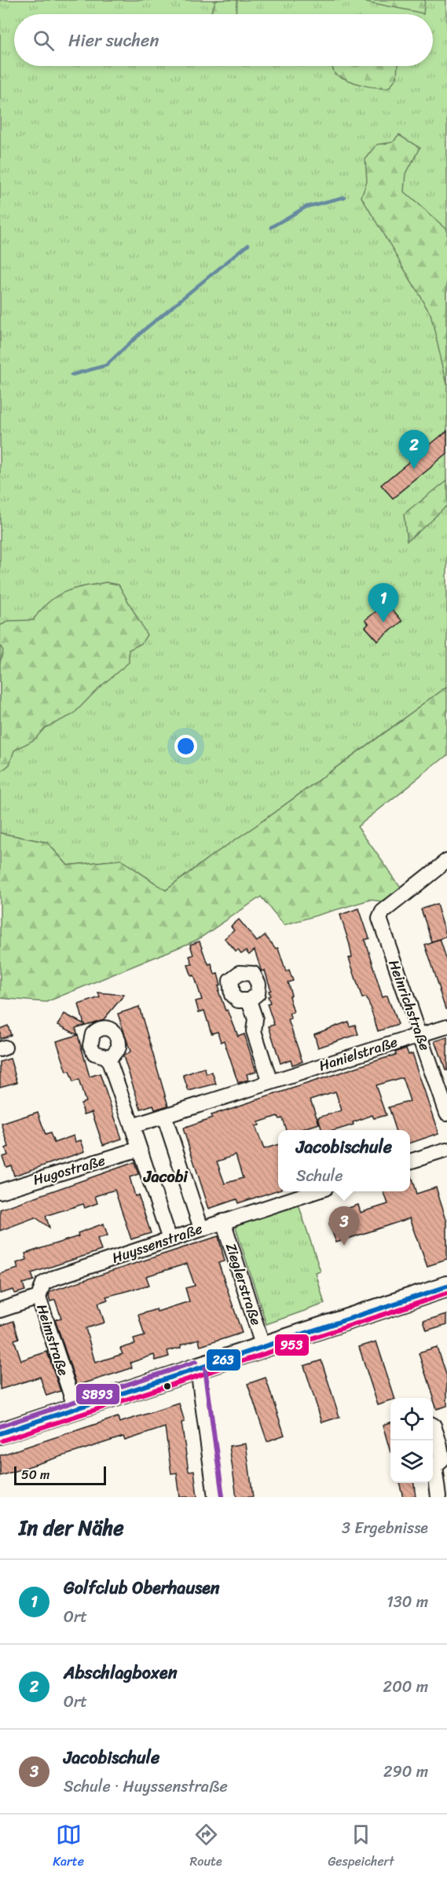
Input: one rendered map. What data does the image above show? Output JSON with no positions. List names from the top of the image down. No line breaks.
{"streets":{"street":["Heinrichstraße","Hanielstraße","Hugostraße","Huyssenstraße","Zieglerstraße","Heimstraße"]},"crossings":[["Heinrichstraße","Hanielstraße"],["Huyssenstraße","Zieglerstraße"],["Huyssenstraße","Heimstraße"]],"districts":["Jacobi"],"lines":["transit line 263","transit line 953","transit line SB93"],"scale_bar":"50 m","page":{"search":"Hier suchen","pins":["2","1","3"],"popup":["Jacobischule","Schule"],"scale":"50 m","heading":["In der Nähe","3 Ergebnisse"],"list":[{"mark":"1","name":"Golfclub Oberhausen","note":"Ort","value":"130 m"},{"mark":"2","name":"Abschlagboxen","note":"Ort","value":"200 m"},{"mark":"3","name":"Jacobischule","note":"Schule · Huyssenstraße","value":"290 m"}],"nav":["Karte","Route","Gespeichert"]}}
